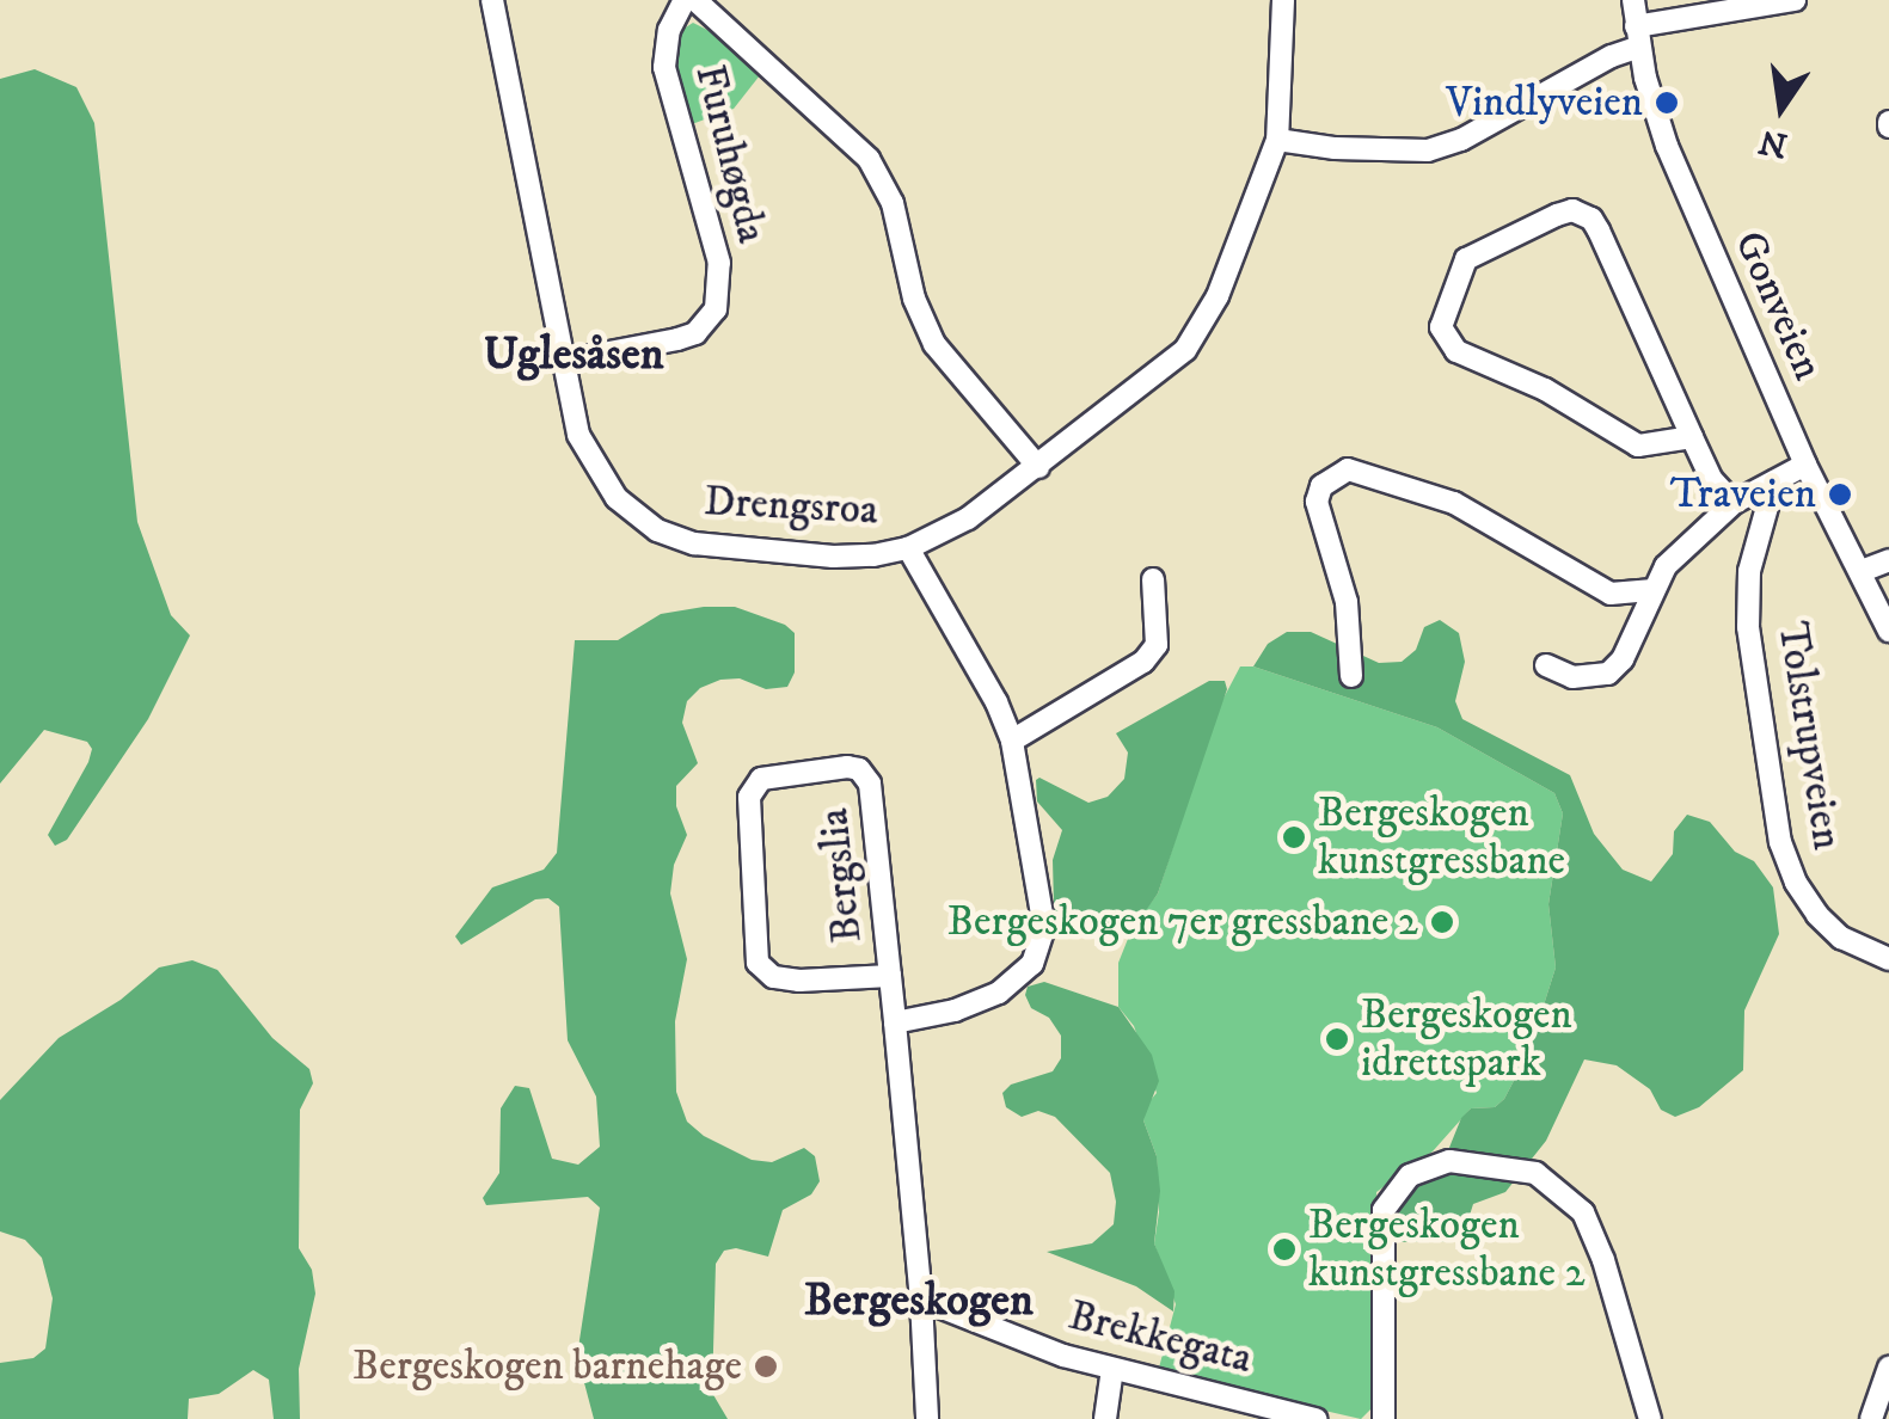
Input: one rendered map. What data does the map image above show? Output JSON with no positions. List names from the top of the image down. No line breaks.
{"streets":{"street":["Furuhøgda","Gonveien","Drengsroa","Tolstrupveien","Bergslia","Brekkegata"]},"crossings":[["Furuhøgda","Drengsroa"],["Bergslia","Brekkegata"]],"districts":["Uglesåsen","Bergeskogen"],"places":["Vindlyveien","Traveien","Bergeskogen kunstgressbane","Bergeskogen 7er gressbane 2","Bergeskogen idrettspark","Bergeskogen kunstgressbane 2","Bergeskogen barnehage"],"north":"bottom"}
